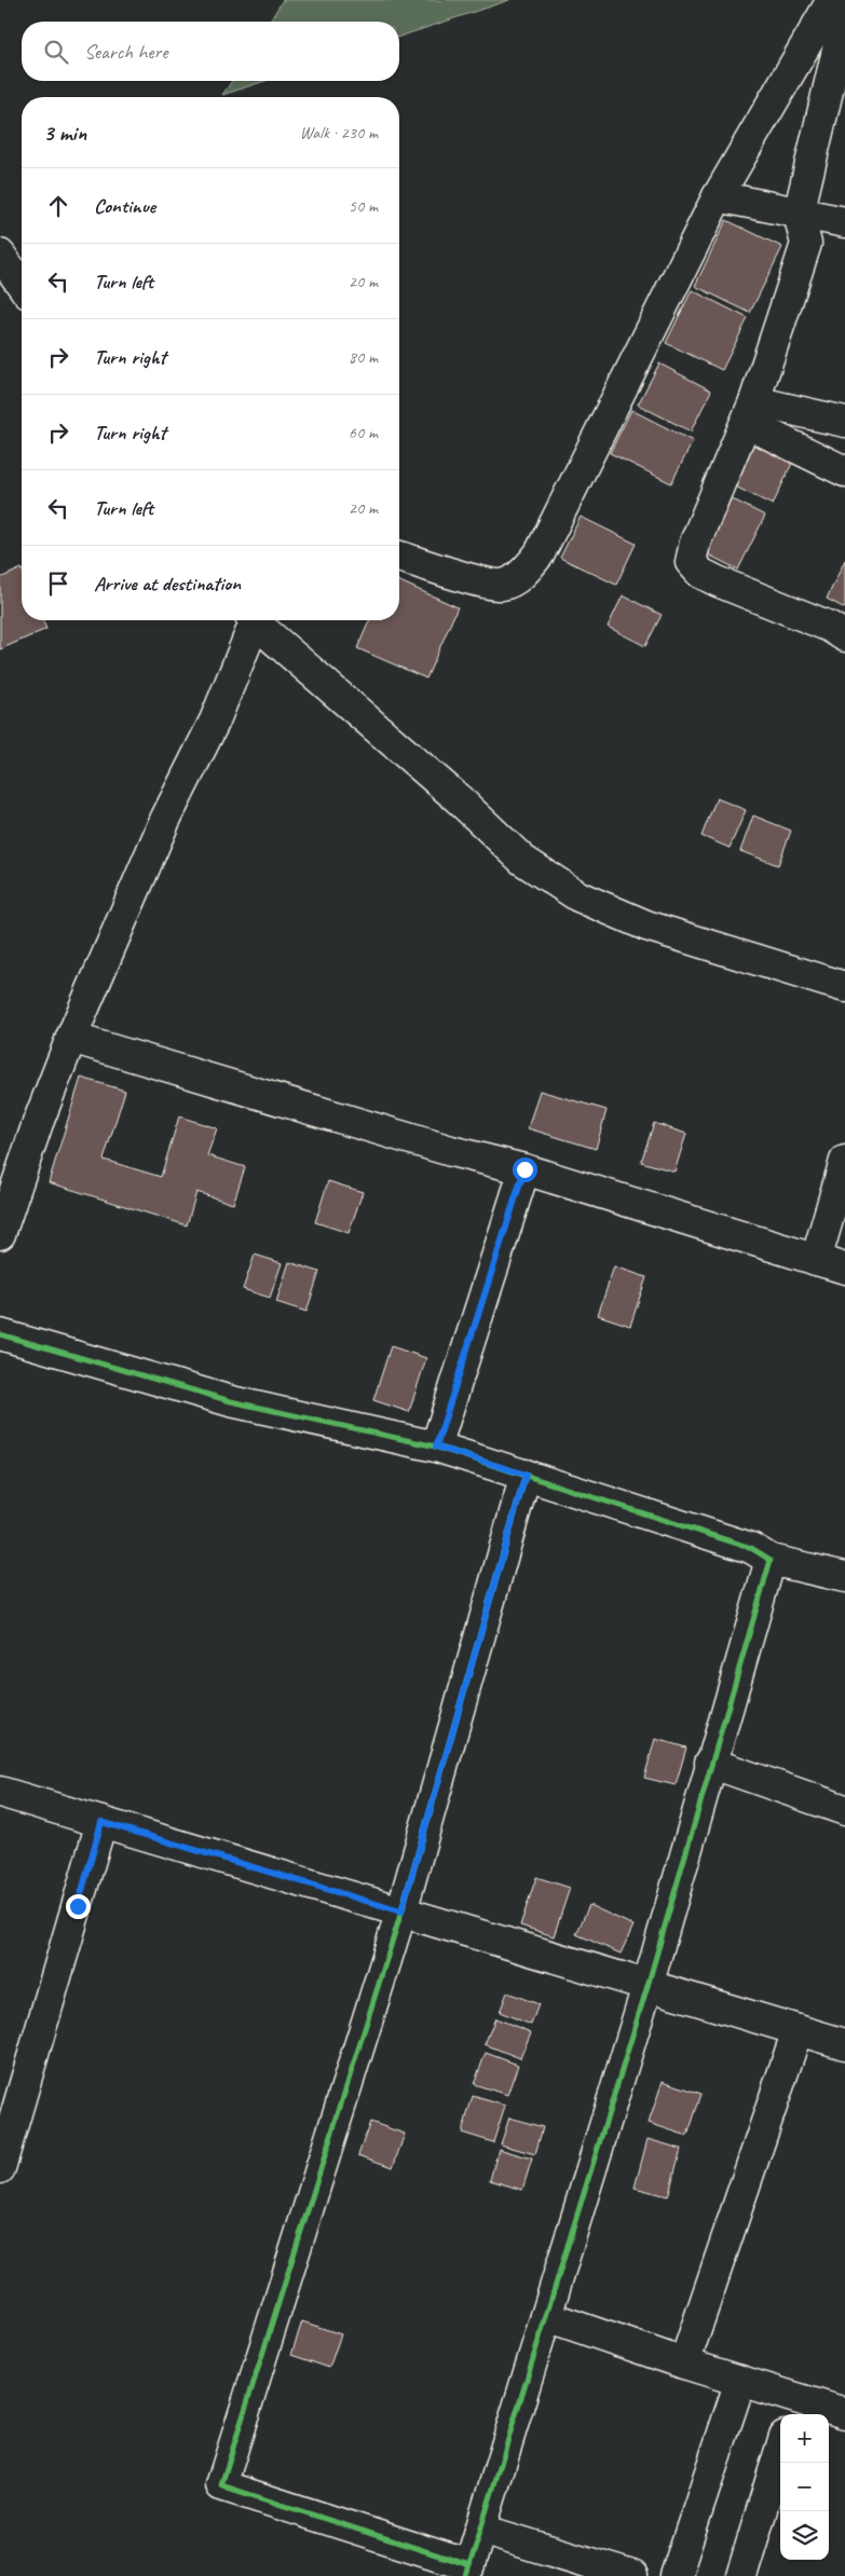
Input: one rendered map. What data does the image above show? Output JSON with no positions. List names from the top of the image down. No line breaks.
{"page":{"search":"Search here","heading":["3 min","Walk · 230 m"],"list":[["Continue","50 m"],["Turn left","20 m"],["Turn right","80 m"],["Turn right","60 m"],["Turn left","20 m"],"Arrive at destination"],"map_buttons":["+","−"]}}
